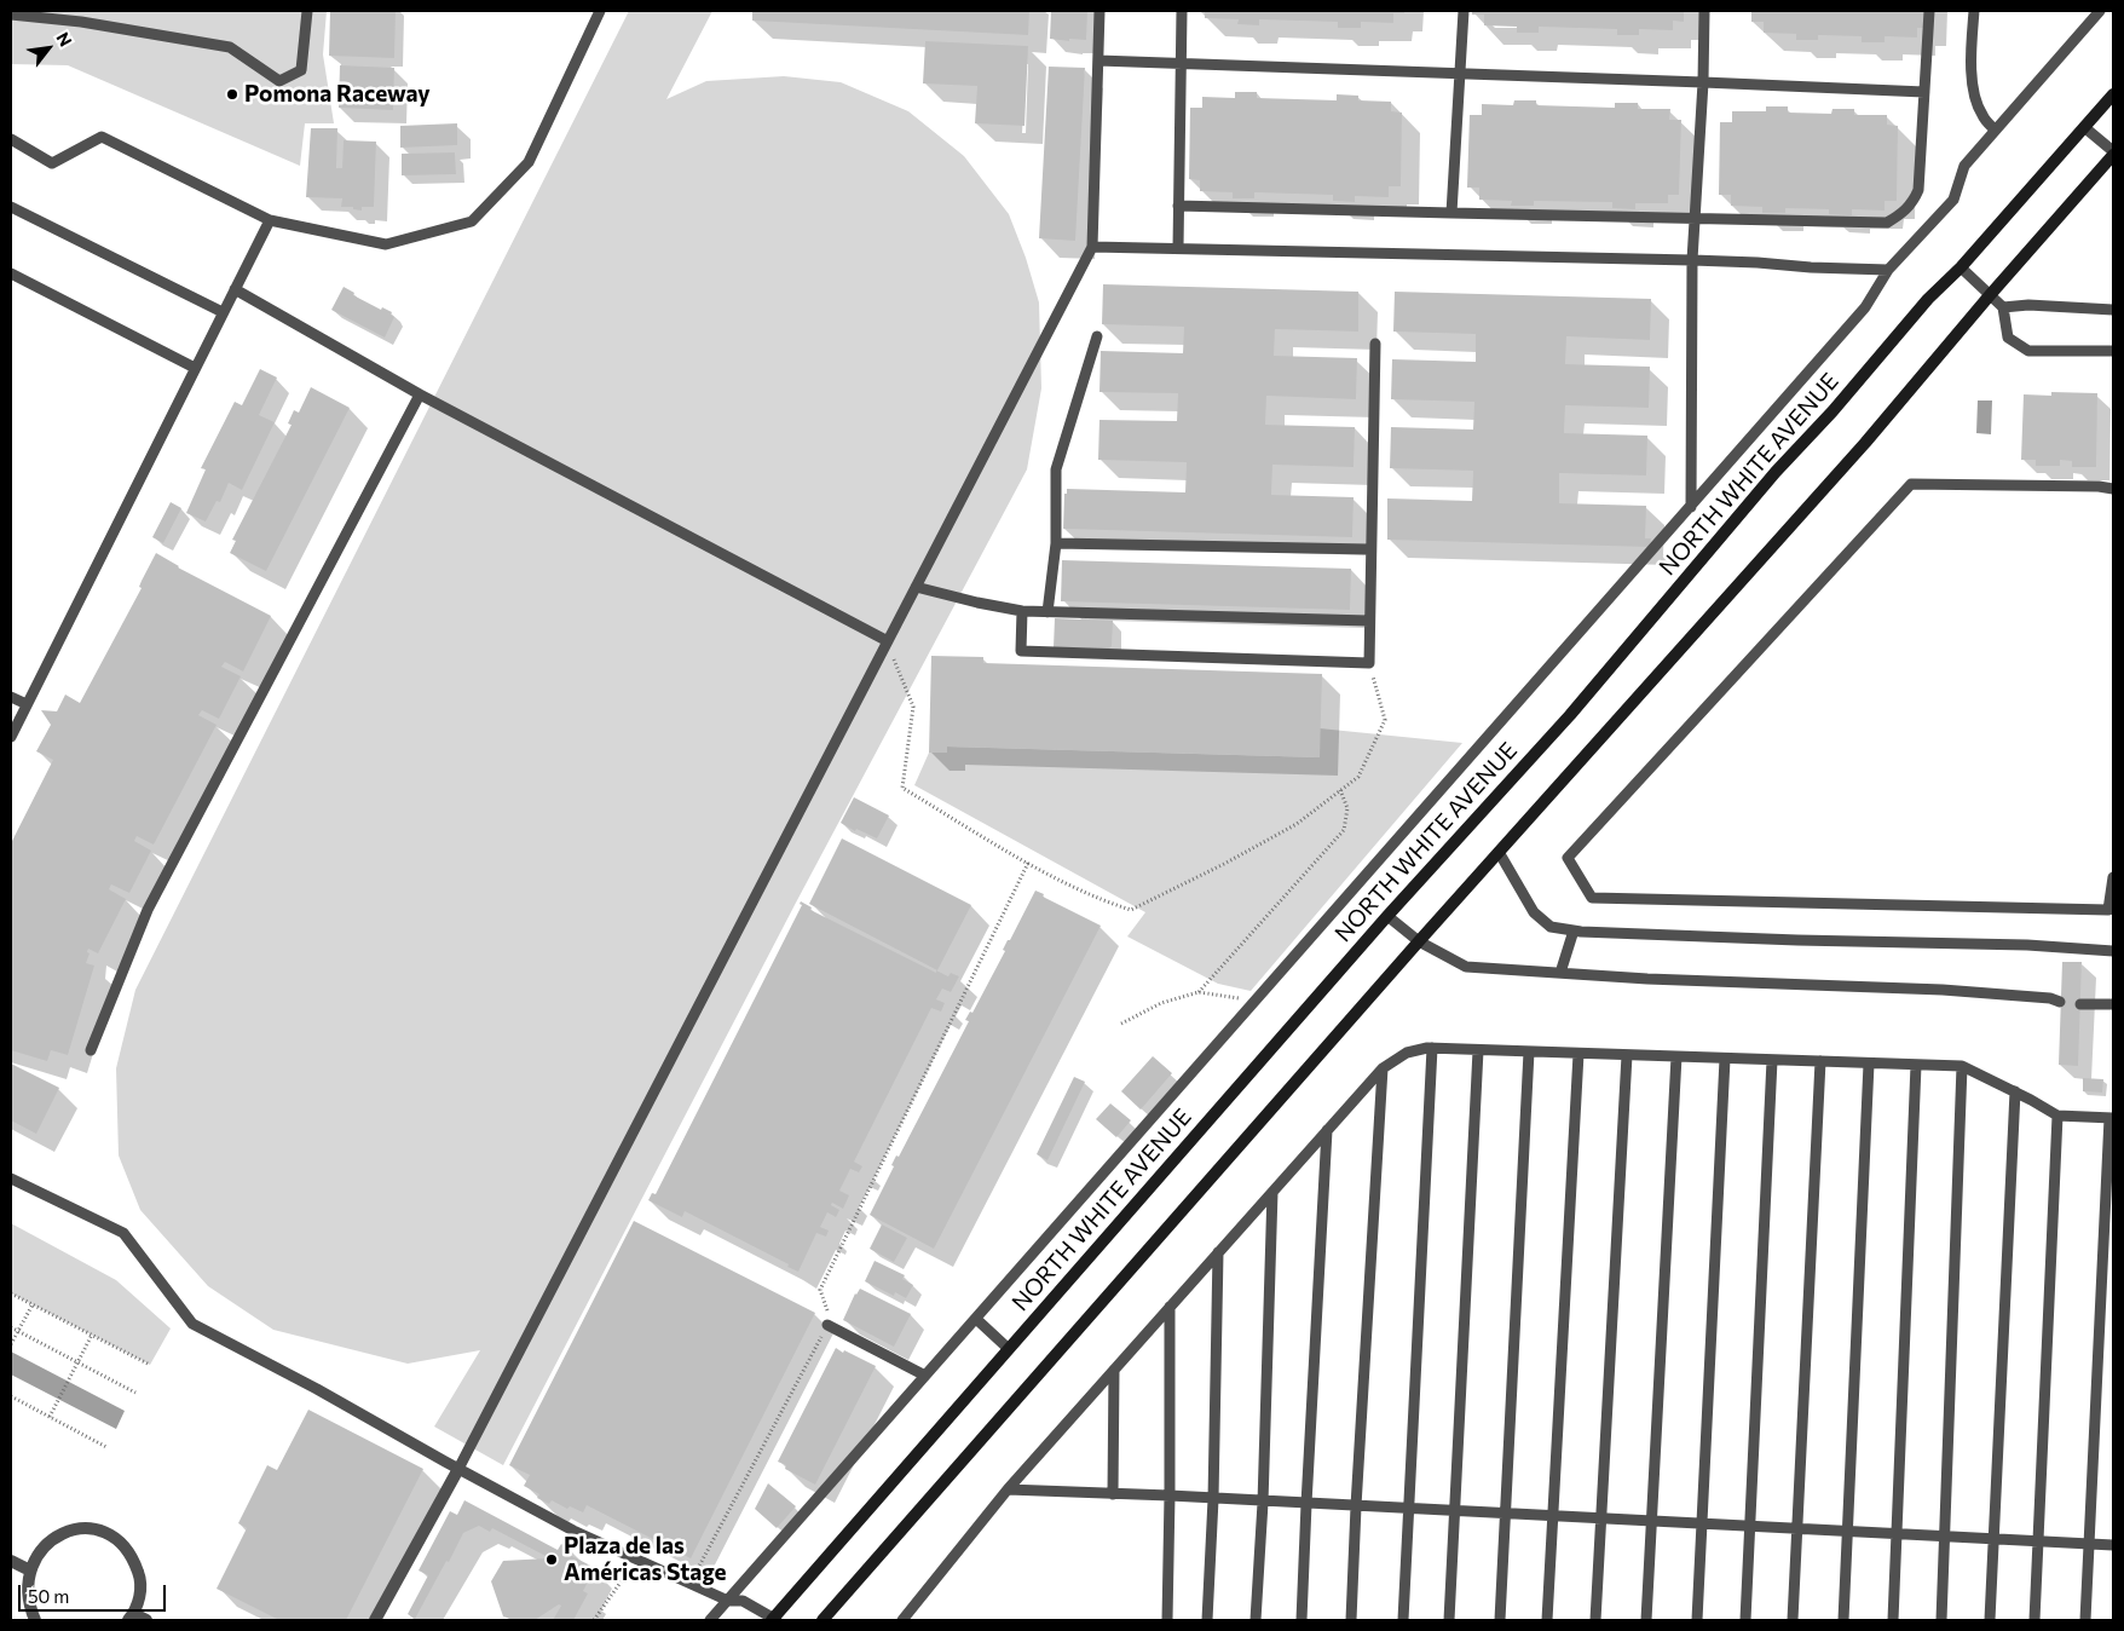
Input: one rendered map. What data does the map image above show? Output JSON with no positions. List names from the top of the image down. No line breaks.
{"streets":{"main road":["NORTH WHITE AVENUE"]},"places":["Pomona Raceway","Plaza de las Américas Stage"],"scale_bar":"50 m","north":"top right"}
